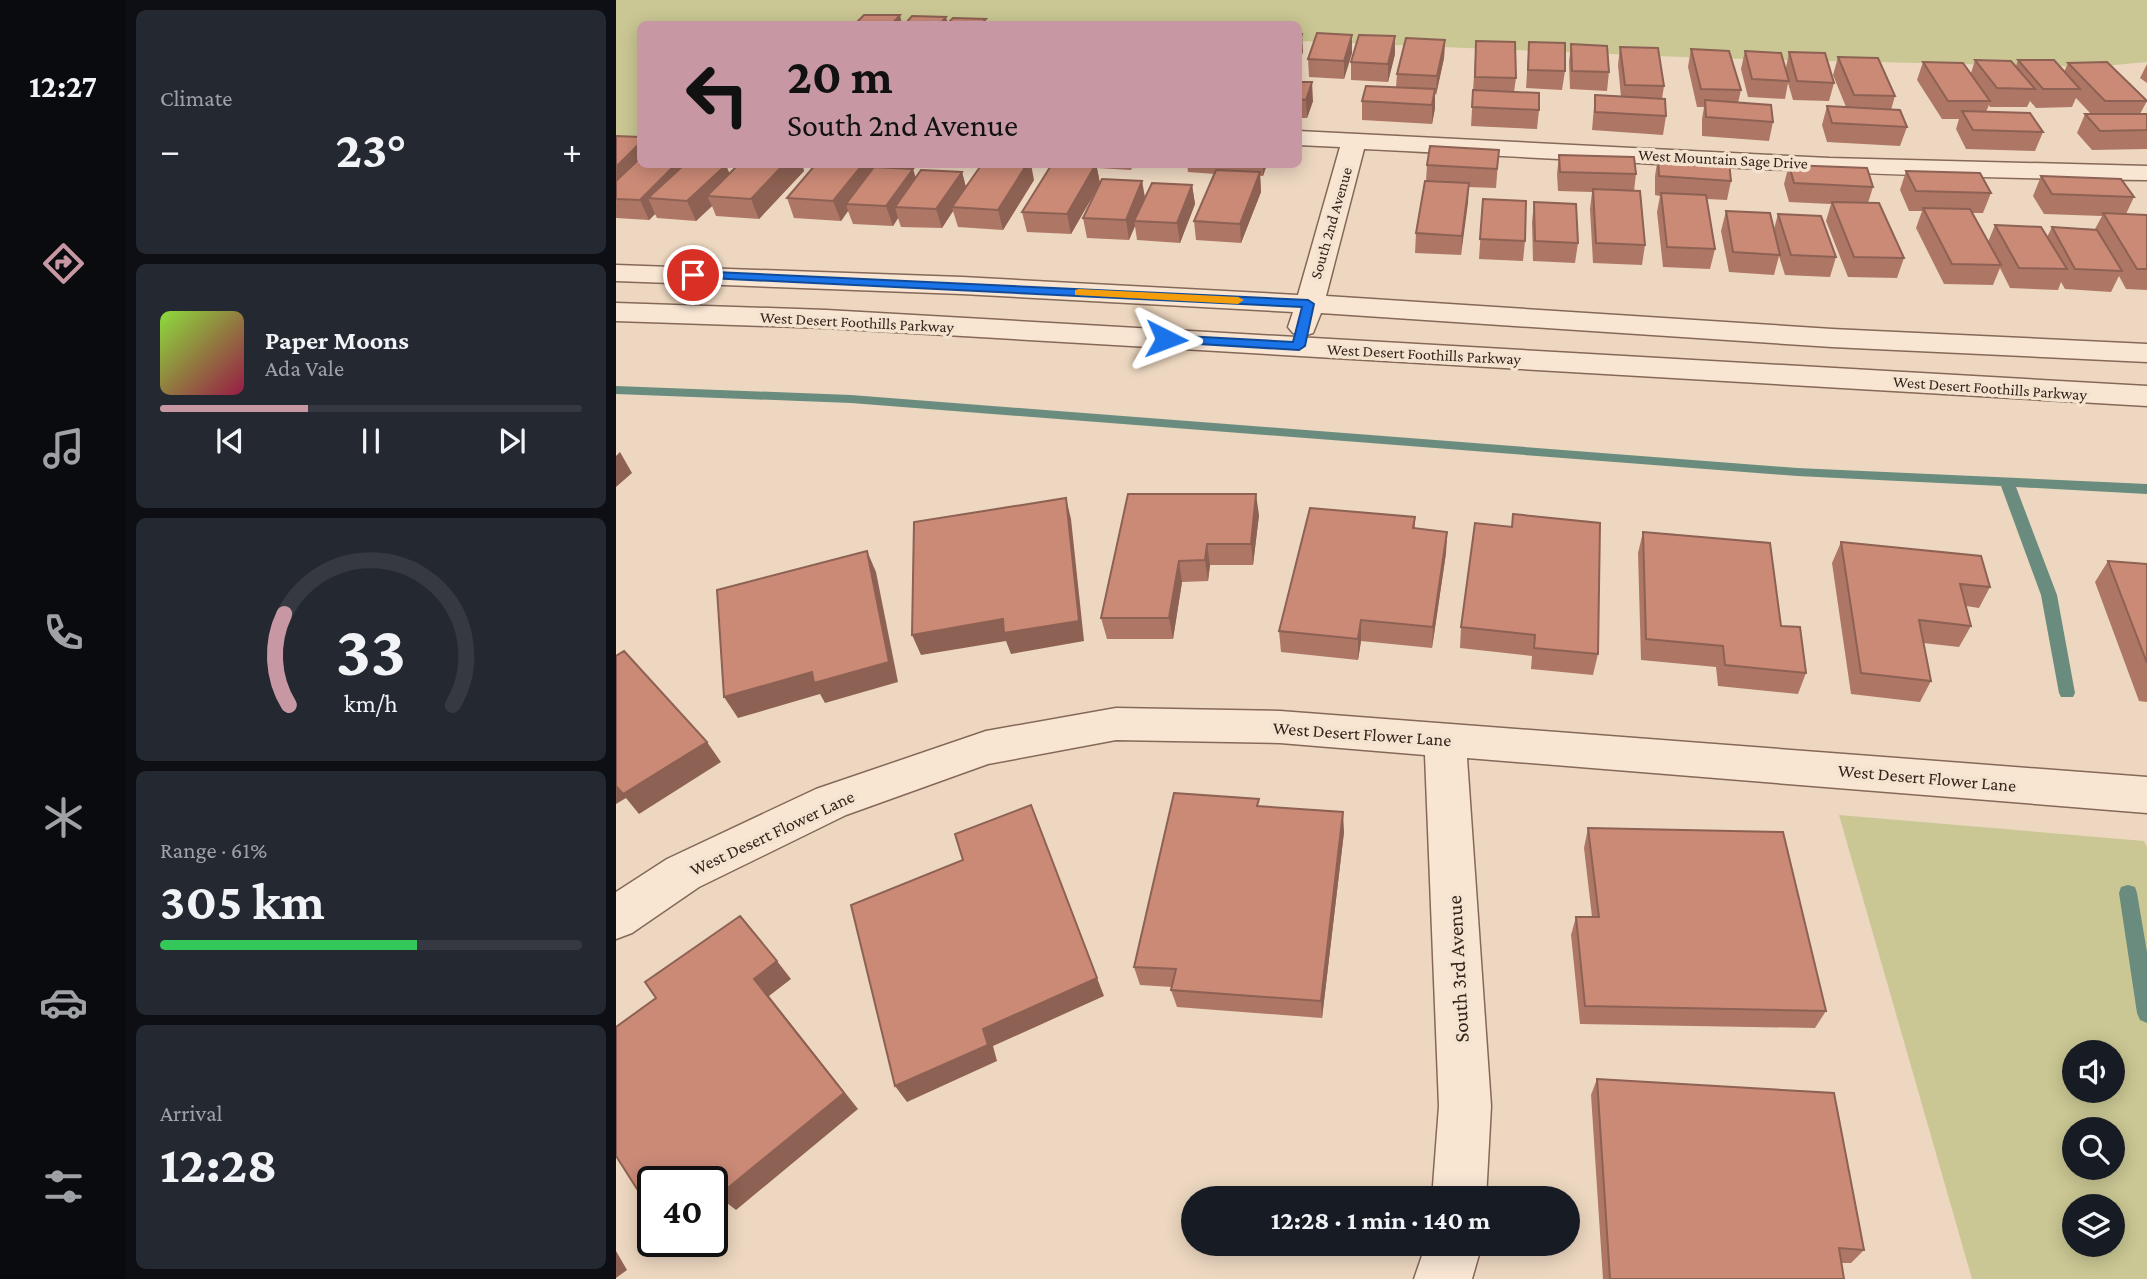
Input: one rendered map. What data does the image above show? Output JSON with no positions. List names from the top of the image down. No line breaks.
{"streets":{"street":["West Mountain Sage Drive","South 2nd Avenue","West Desert Foothills Parkway","West Desert Flower Lane","South 3rd Avenue"]},"crossings":[["West Mountain Sage Drive","South 2nd Avenue"],["South 2nd Avenue","West Desert Foothills Parkway"],["West Desert Flower Lane","South 3rd Avenue"]],"page":{"tabs":"12:27","tile":["Climate",["Range · 61%","305 km"],["Arrival","12:28"]],"turn":["20 m","South 2nd Avenue"],"heat":["−","23°","+"],"song":["Paper Moons","Ada Vale"],"limit":"40","trip":"12:28 · 1 min · 140 m","gauge":["33","km/h"]}}
